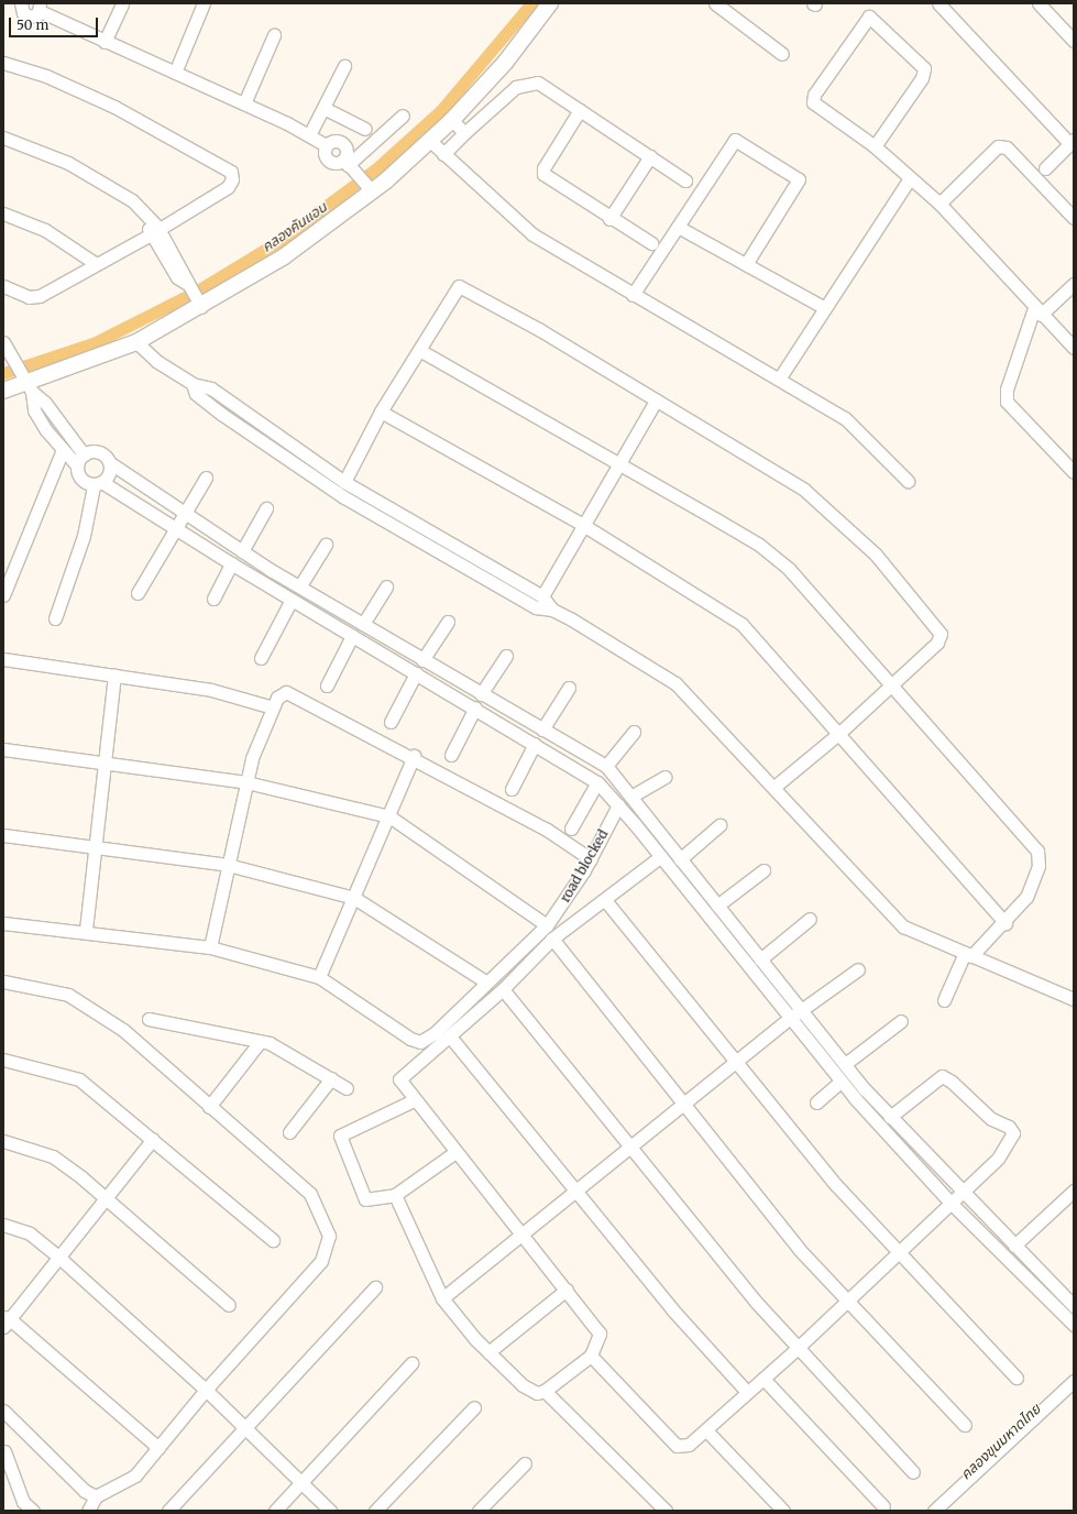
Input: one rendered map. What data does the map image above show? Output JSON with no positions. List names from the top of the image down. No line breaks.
{"streets":{"street":["road blocked"]},"water":["คลองคันแอน","คลองขุนมหาดไทย"],"scale_bar":"50 m"}
